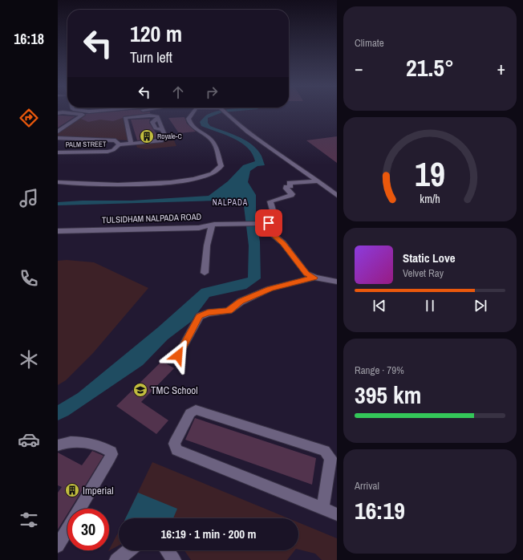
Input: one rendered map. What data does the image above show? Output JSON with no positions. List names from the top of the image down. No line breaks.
{"streets":{"street":["PALM STREET","TULSIDHAM NALPADA ROAD"]},"districts":["NALPADA"],"places":{"building":["Royale-C","Imperial"],"school or university":["TMC School"]},"page":{"tabs":"16:18","tile":["Climate",["Range · 79%","395 km"],["Arrival","16:19"]],"turn":["120 m","Turn left"],"heat":["−","21.5°","+"],"song":["Static Love","Velvet Ray"],"limit":"30","trip":"16:19 · 1 min · 200 m","gauge":["19","km/h"]}}
